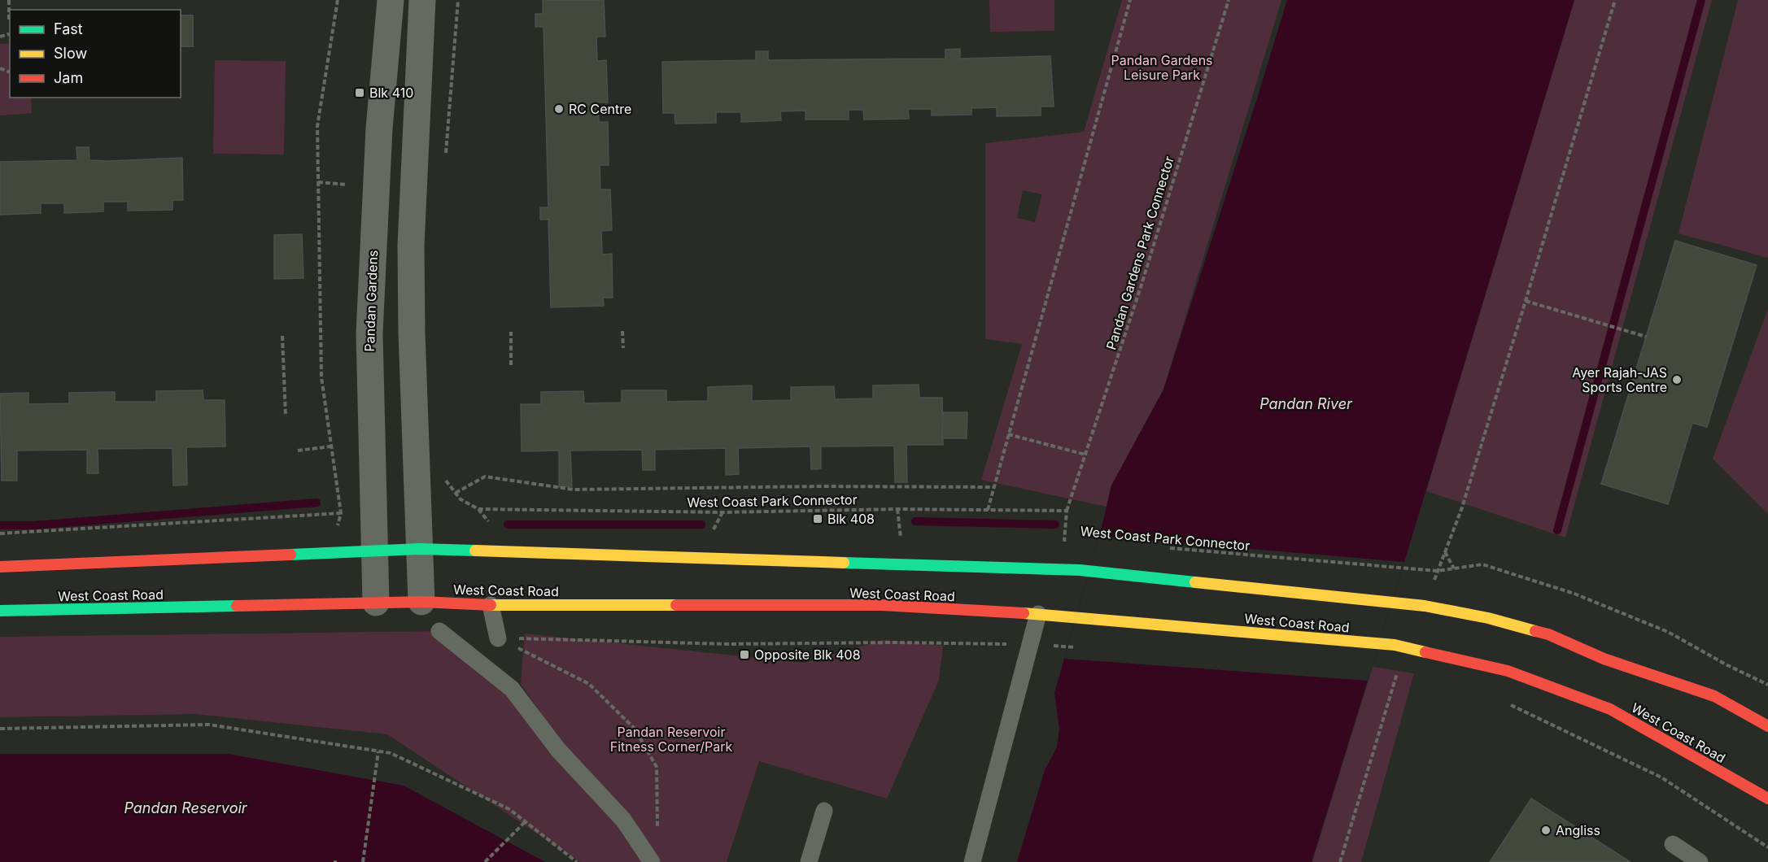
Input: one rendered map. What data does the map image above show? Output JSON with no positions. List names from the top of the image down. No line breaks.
{"streets":{"main road":["West Coast Road"],"street":["Pandan Gardens"],"path":["Pandan Gardens Park Connector","West Coast Park Connector"]},"crossings":[["Pandan Gardens Park Connector","West Coast Park Connector"],["Pandan Gardens","West Coast Road"]],"water":["Pandan River","Pandan Reservoir"],"parks":["Pandan Gardens Leisure Park","Pandan Reservoir Fitness Corner/Park"],"places":{"transit":["Blk 410","Blk 408","Opposite Blk 408"],"other":["RC Centre","Ayer Rajah-JAS Sports Centre","Angliss"]},"legend":["Fast","Slow","Jam"]}
